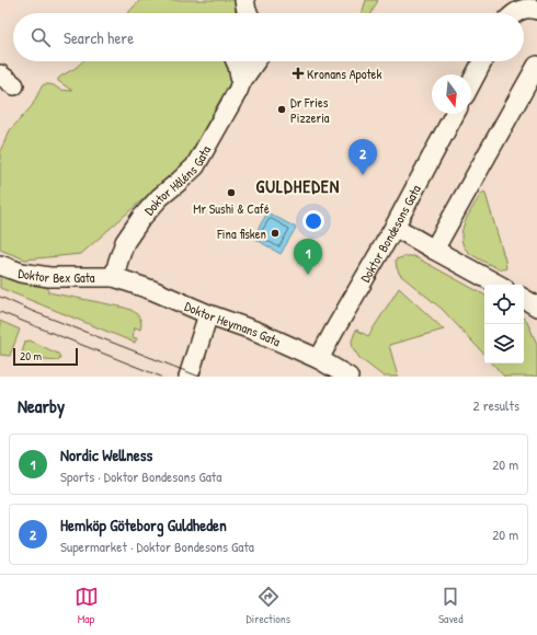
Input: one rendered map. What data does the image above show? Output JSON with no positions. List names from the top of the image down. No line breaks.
{"streets":{"street":["Doktor Håléns Gata","Doktor Bondesons Gata","Doktor Bex Gata","Doktor Heymans Gata"]},"crossings":[["Doktor Håléns Gata","Doktor Bex Gata"],["Doktor Håléns Gata","Doktor Heymans Gata"],["Doktor Bondesons Gata","Doktor Heymans Gata"],["Doktor Bex Gata","Doktor Heymans Gata"]],"districts":["GULDHEDEN"],"places":{"health":["Kronans Apotek"],"other":["Dr Fries Pizzeria","Mr Sushi & Café","Fina fisken"]},"scale_bar":"20 m","north":"bottom","page":{"search":"Search here","pins":["2","1"],"scale":"20 m","heading":["Nearby","2 results"],"list":[{"mark":"1","name":"Nordic Wellness","note":"Sports · Doktor Bondesons Gata","value":"20 m"},{"mark":"2","name":"Hemköp Göteborg Guldheden","note":"Supermarket · Doktor Bondesons Gata","value":"20 m"}],"nav":["Map","Directions","Saved"]}}
